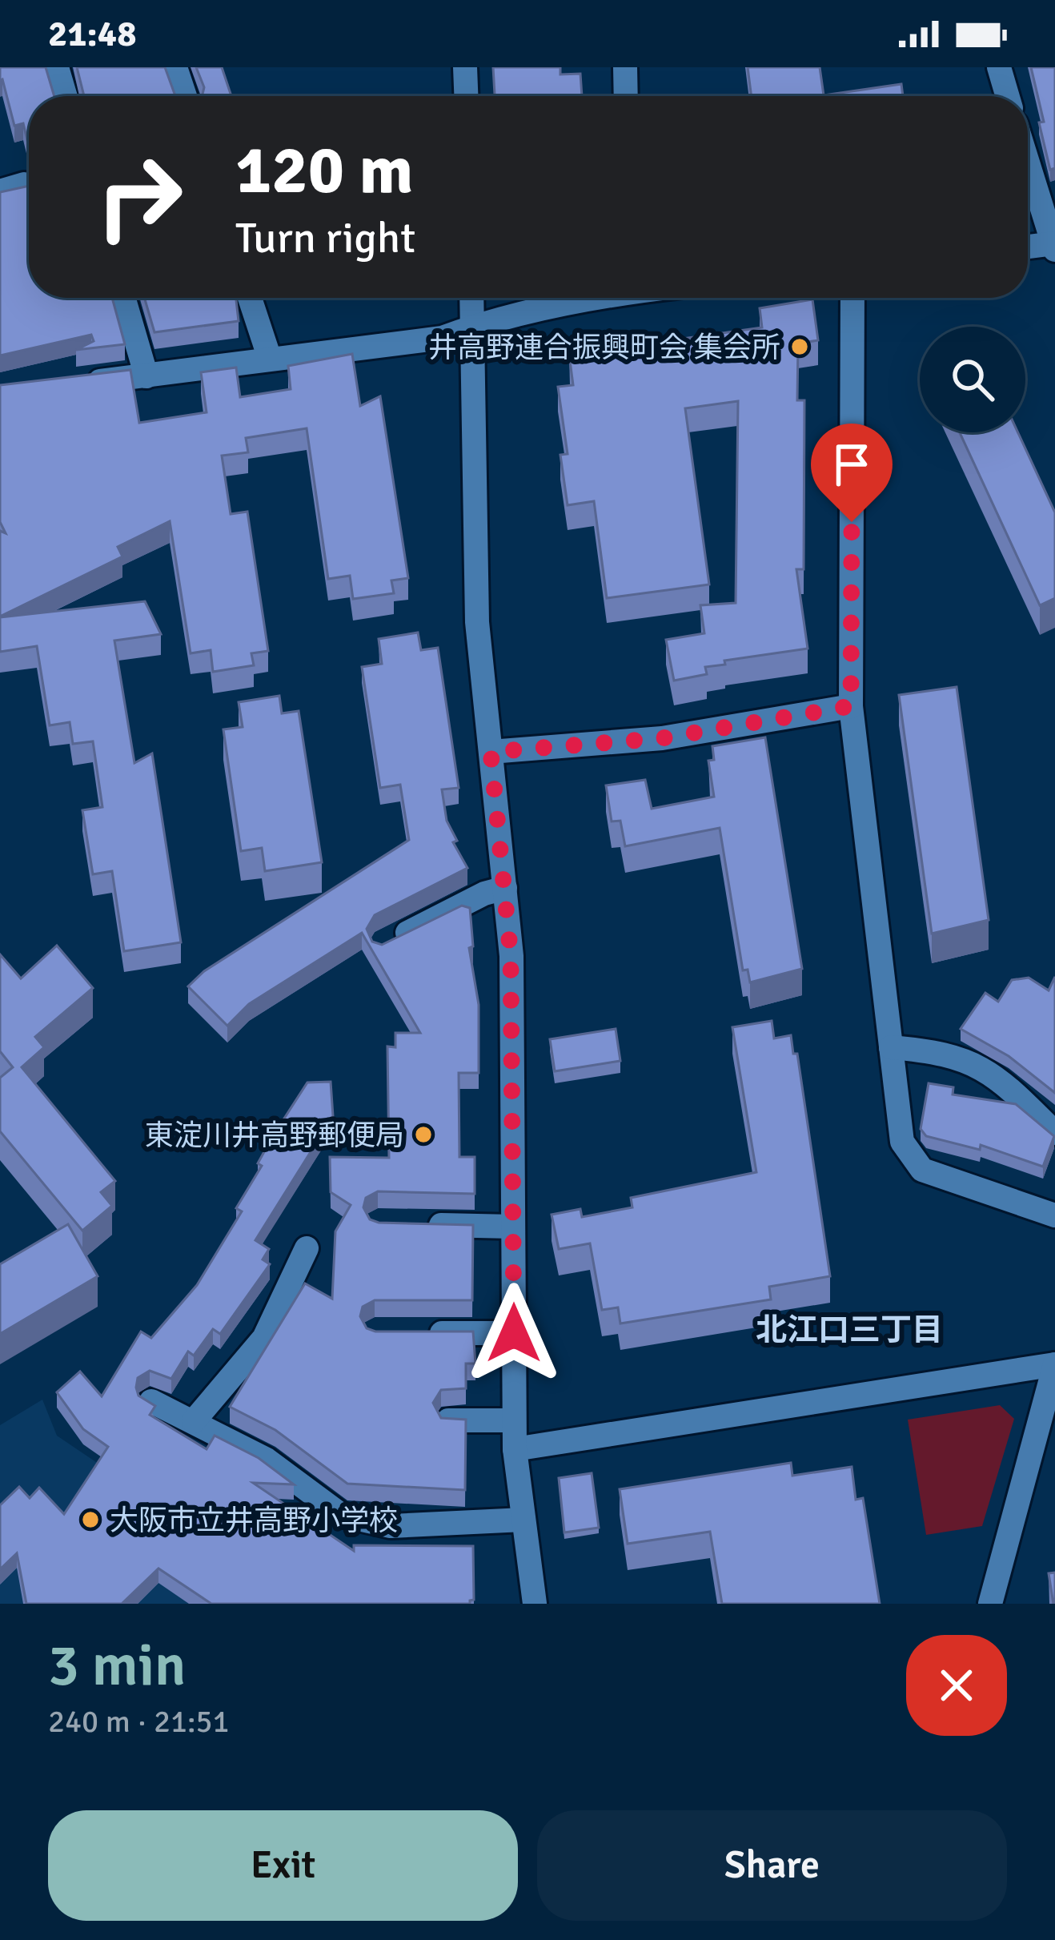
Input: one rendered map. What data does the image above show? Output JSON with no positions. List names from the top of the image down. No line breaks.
{"districts":["北江口三丁目"],"places":["井高野連合振興町会 集会所","東淀川井高野郵便局","大阪市立井高野小学校"],"page":{"status":"21:48","turn":["120 m","Turn right"],"heading":["3 min","240 m · 21:51"],"buttons":["Exit","Share"]}}
